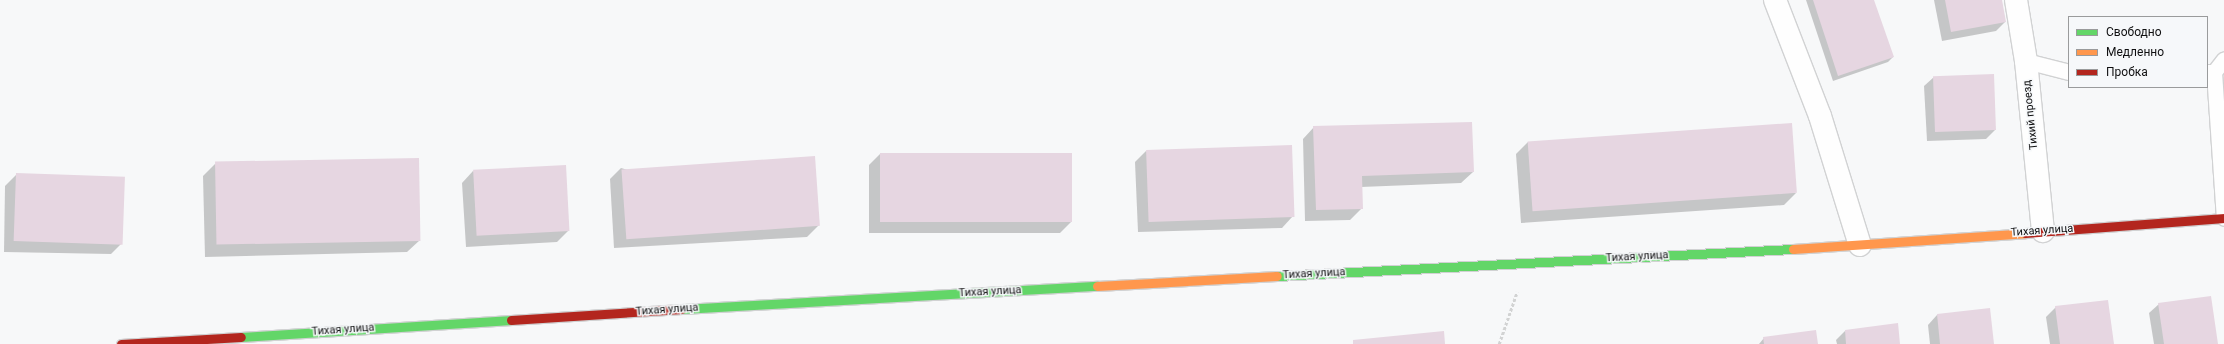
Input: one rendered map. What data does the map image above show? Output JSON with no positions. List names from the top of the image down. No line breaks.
{"streets":{"street":["Тихий проезд","Тихая улица"]},"crossings":[["Тихий проезд","Тихая улица"]],"legend":["Свободно","Медленно","Пробка"]}
